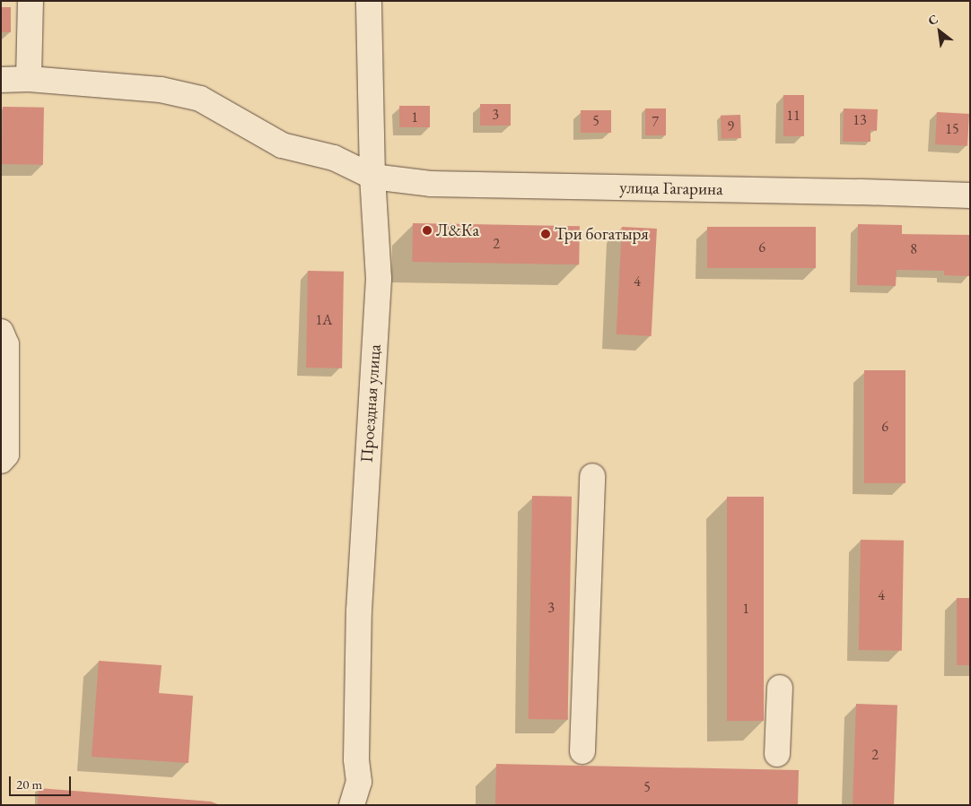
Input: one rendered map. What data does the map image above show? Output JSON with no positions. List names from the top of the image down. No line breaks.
{"streets":{"street":["улица Гагарина","Проездная улица"]},"crossings":[["улица Гагарина","Проездная улица"]],"places":["Л&Ка","Три богатыря"],"house_numbers":["3","11","1","13","5","7","9","15","2","6","8","4","1А","6","4","3","1","2","5"],"scale_bar":"20 m","north":"top left"}
